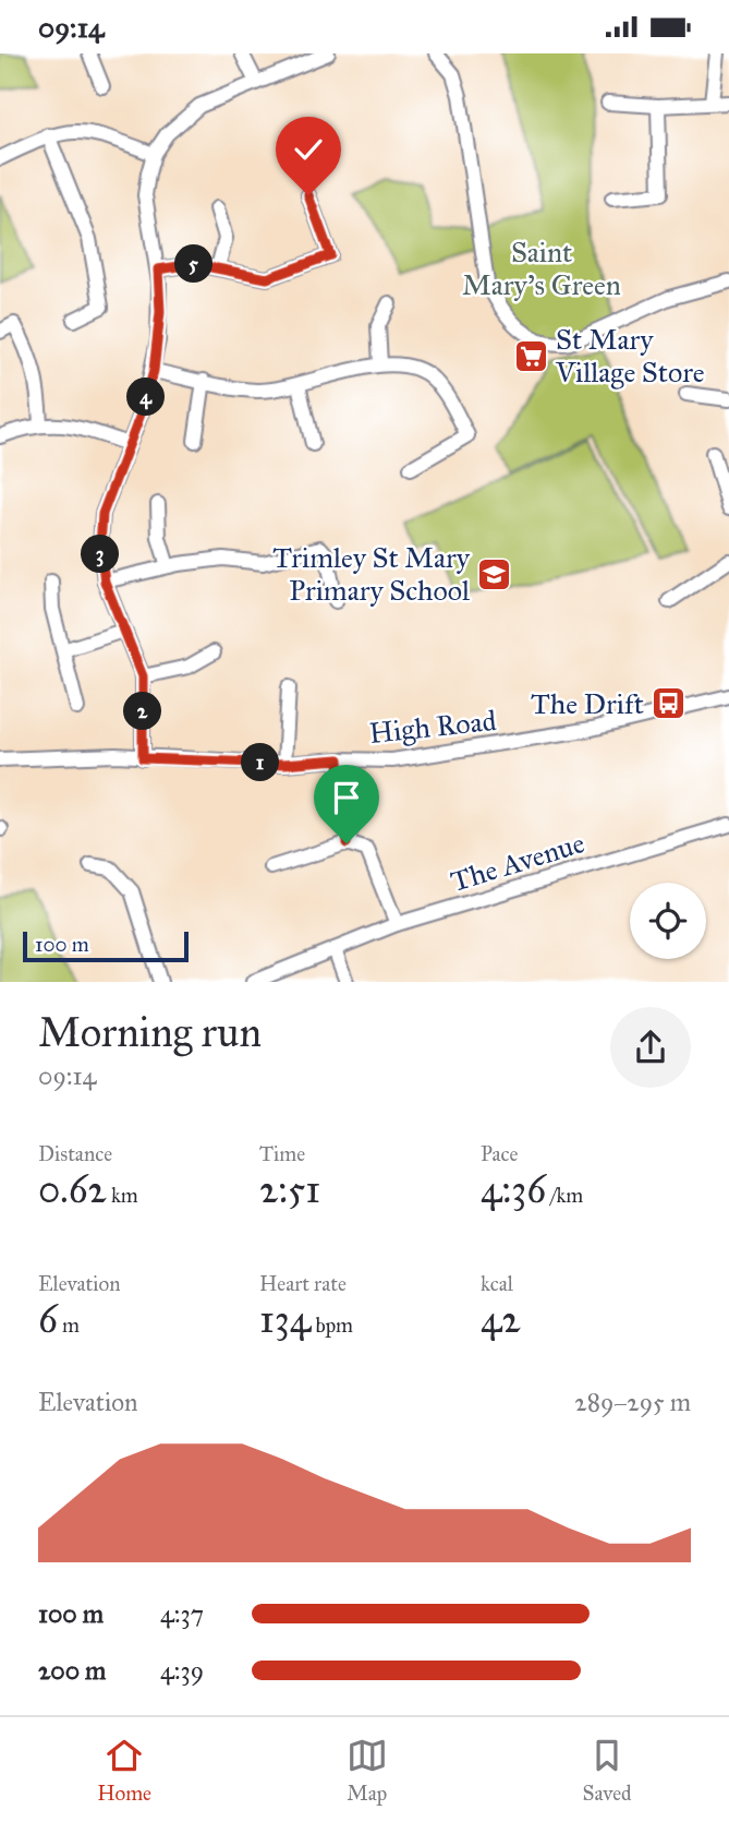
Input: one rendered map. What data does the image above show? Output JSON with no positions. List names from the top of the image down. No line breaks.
{"streets":{"street":["High Road","The Avenue"]},"parks":["Saint Mary's Green"],"places":{"supermarket":["St Mary Village Store"],"school or university":["Trimley St Mary Primary School"],"bus stop":["The Drift"]},"scale_bar":"100 m","page":{"status":"09:14","pins":["5","4","3","2","1"],"scale":"100 m","heading":["Morning run","09:14"],"stats":[["Distance","0.62 km"],["Time","2:51"],["Pace","4:36 /km"],["Elevation","6 m"],["Heart rate","134 bpm"],["kcal","42"]],"chart":["Elevation","289–295 m"],"list":[{"name":"100 m","note":"4:37"},{"name":"200 m","note":"4:39"}],"tabs":["Home","Map","Saved"]}}
